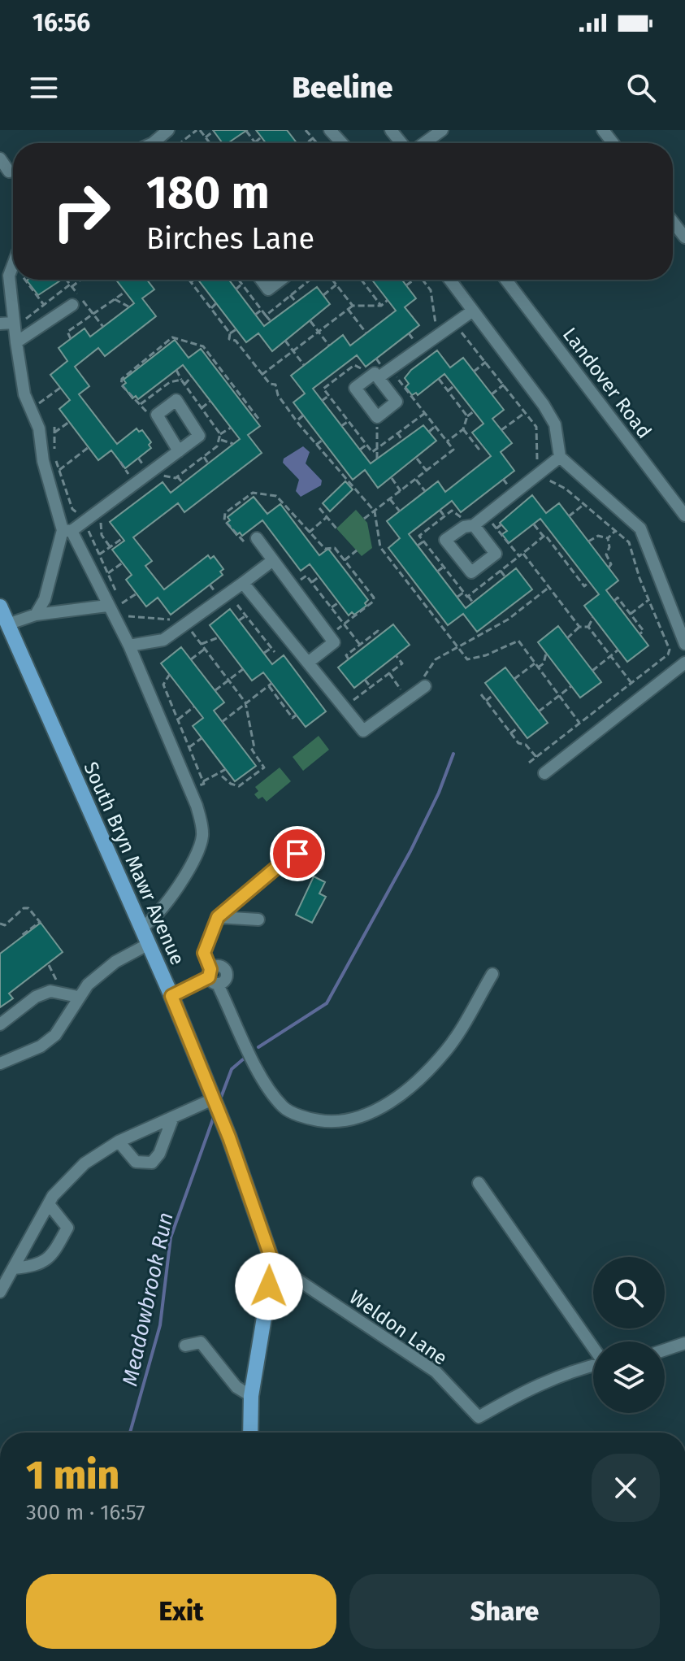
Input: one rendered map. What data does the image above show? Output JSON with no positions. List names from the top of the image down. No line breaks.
{"streets":{"main road":["South Bryn Mawr Avenue"],"street":["Landover Road","Weldon Lane"]},"crossings":[["South Bryn Mawr Avenue","Weldon Lane"]],"water":["Meadowbrook Run"],"page":{"status":"16:56","header":"Beeline","turn":["180 m","Birches Lane"],"heading":["1 min","300 m · 16:57"],"buttons":["Exit","Share"]}}
